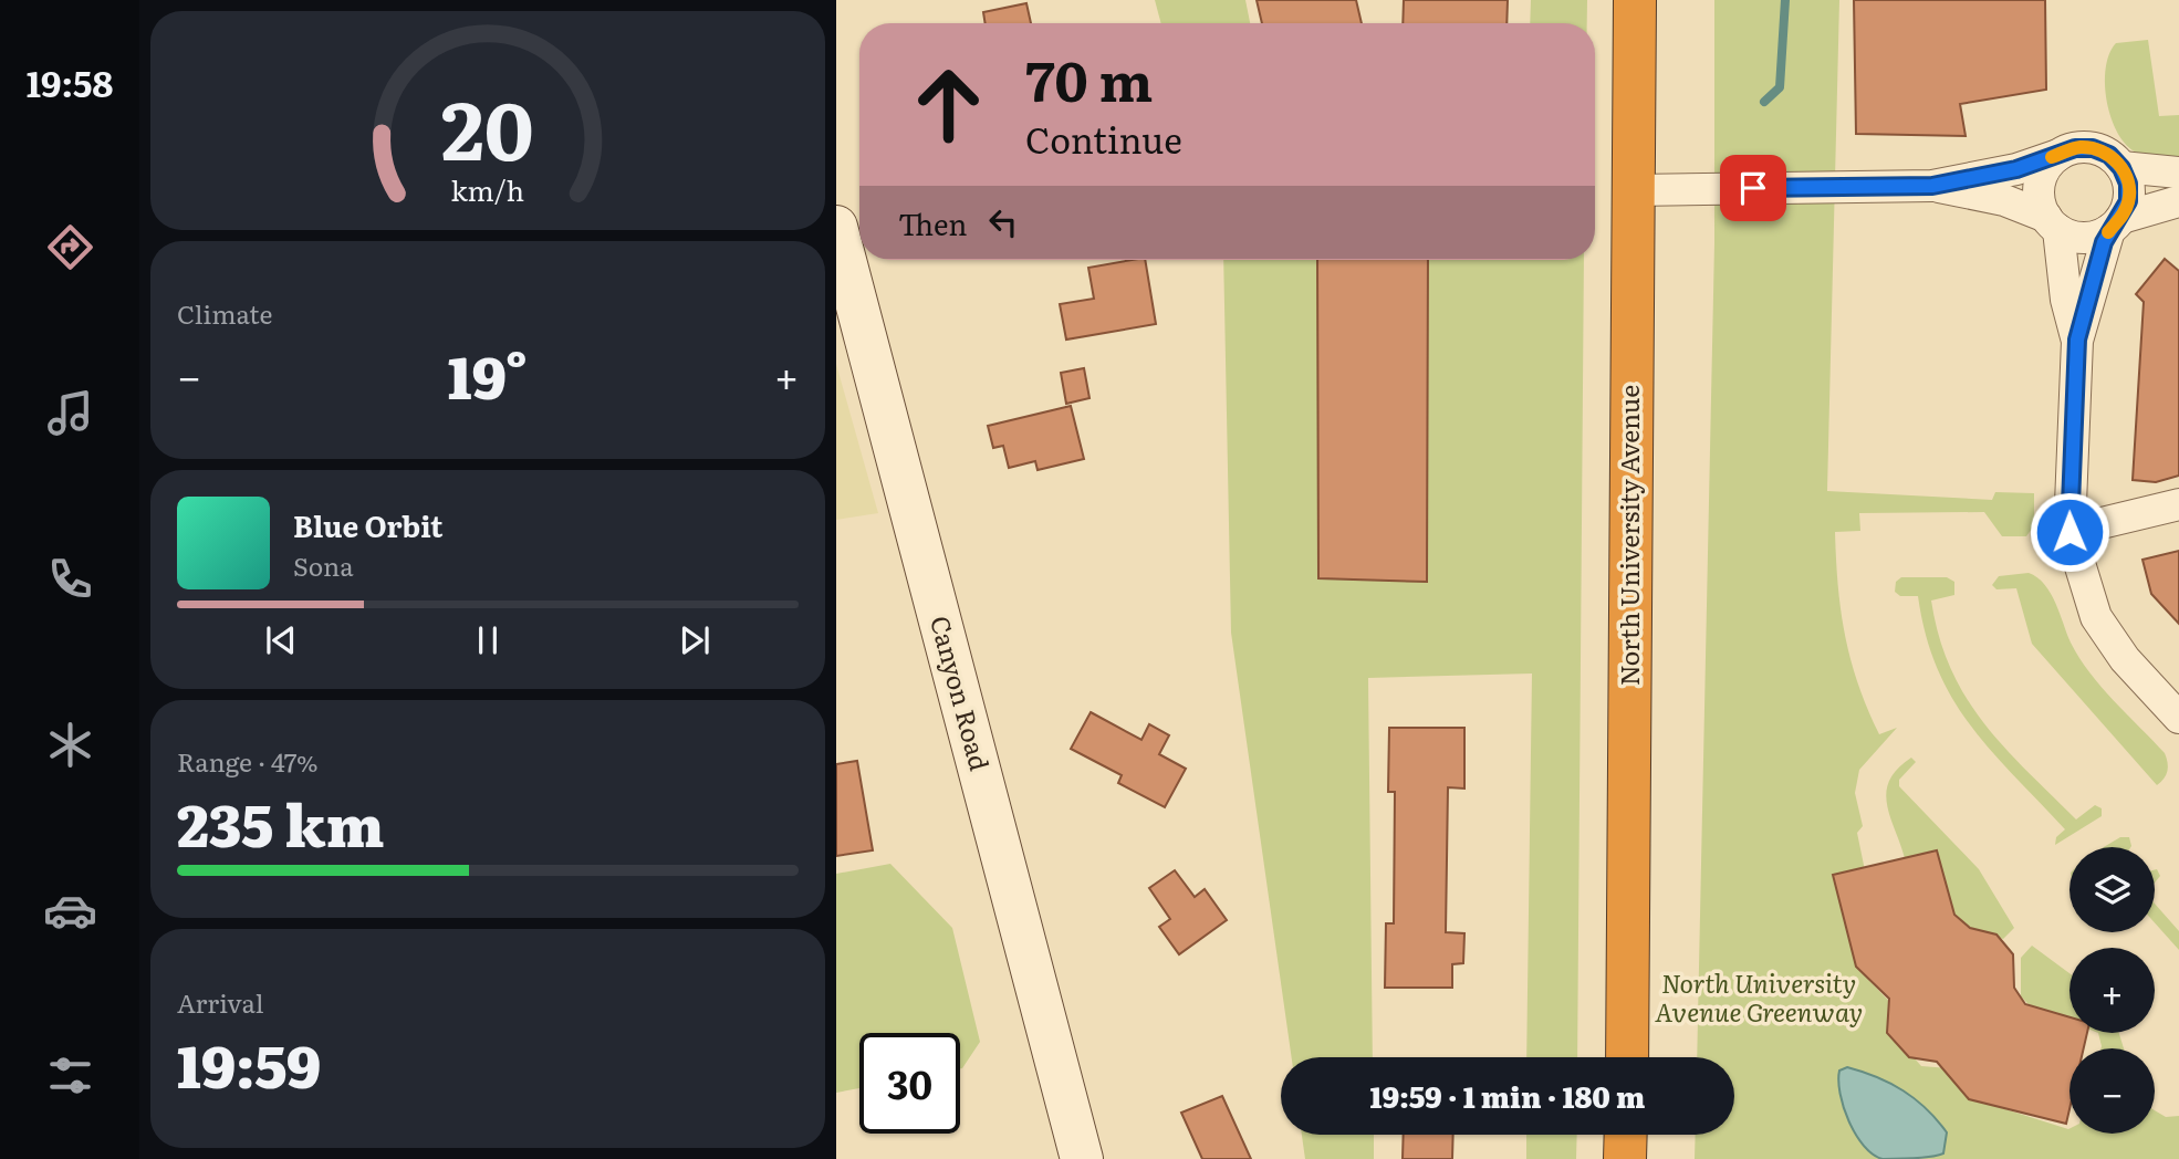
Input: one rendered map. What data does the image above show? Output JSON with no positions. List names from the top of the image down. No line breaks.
{"streets":{"highway":["North University Avenue"],"main road":["Canyon Road"]},"parks":["North University Avenue Greenway"],"page":{"tabs":"19:58","turn":["70 m","Continue"],"then":"Then","tile":["Climate",["Range · 47%","235 km"],["Arrival","19:59"]],"heat":["−","19°","+"],"song":["Blue Orbit","Sona"],"map_buttons":["+","−"],"limit":"30","trip":"19:59 · 1 min · 180 m","gauge":["20","km/h"]}}
